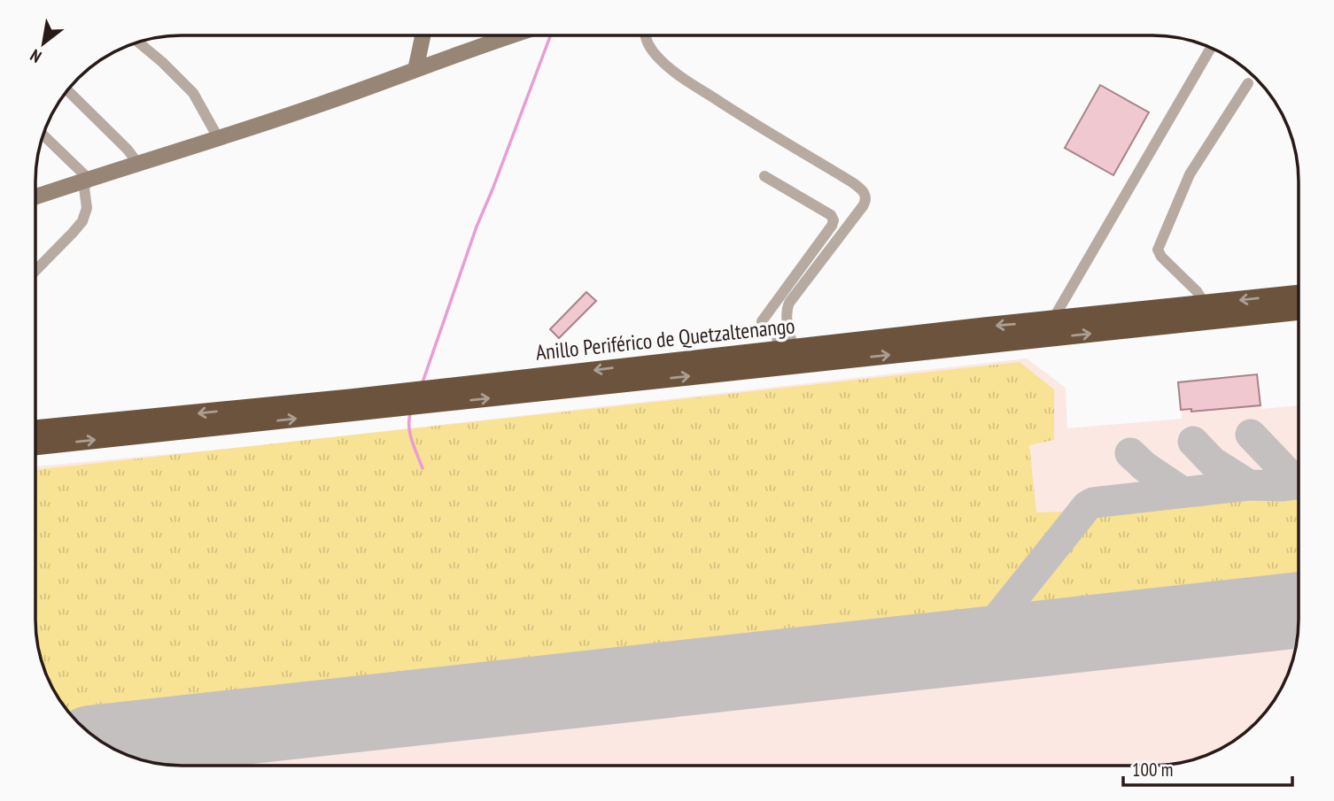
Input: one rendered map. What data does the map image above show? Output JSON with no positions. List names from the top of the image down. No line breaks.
{"streets":{"highway":["Anillo Periférico de Quetzaltenango"]},"scale_bar":"100 m","north":"bottom left"}
